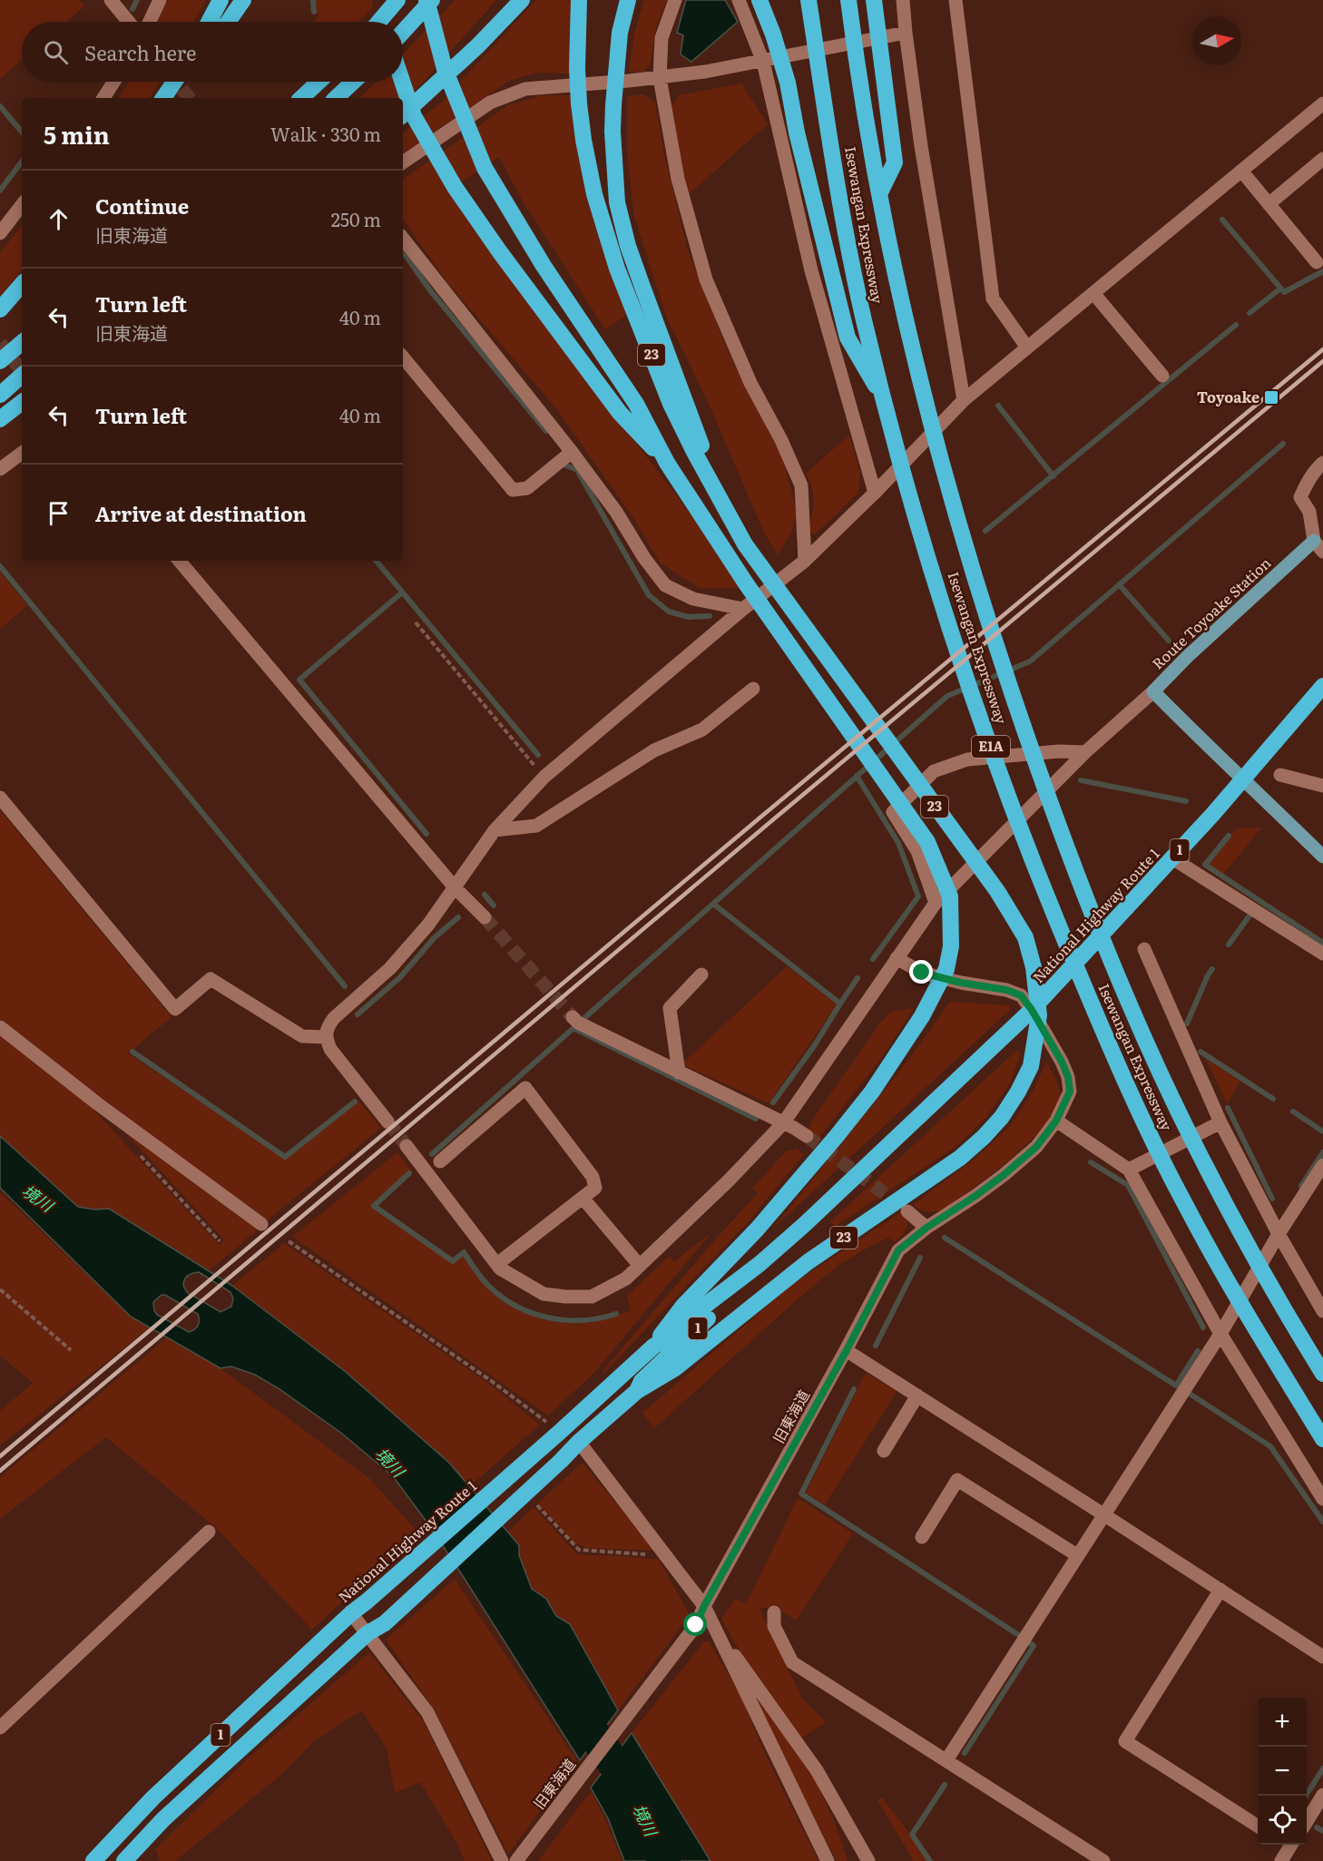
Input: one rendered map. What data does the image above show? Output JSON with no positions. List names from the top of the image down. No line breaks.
{"streets":{"highway":["Isewangan Expressway","23","E1A","1","National Highway Route 1"],"main road":["Route Toyoake Station"],"street":["旧東海道"]},"crossings":[["23","National Highway Route 1"],["Route Toyoake Station","National Highway Route 1"],["National Highway Route 1","旧東海道"]],"water":["境川"],"places":{"transit":["Toyoake"]},"north":"right","page":{"search":"Search here","heading":["5 min","Walk · 330 m"],"list":[["Continue","旧東海道","250 m"],["Turn left","旧東海道","40 m"],["Turn left","40 m"],"Arrive at destination"],"map_buttons":["+","−"]}}
